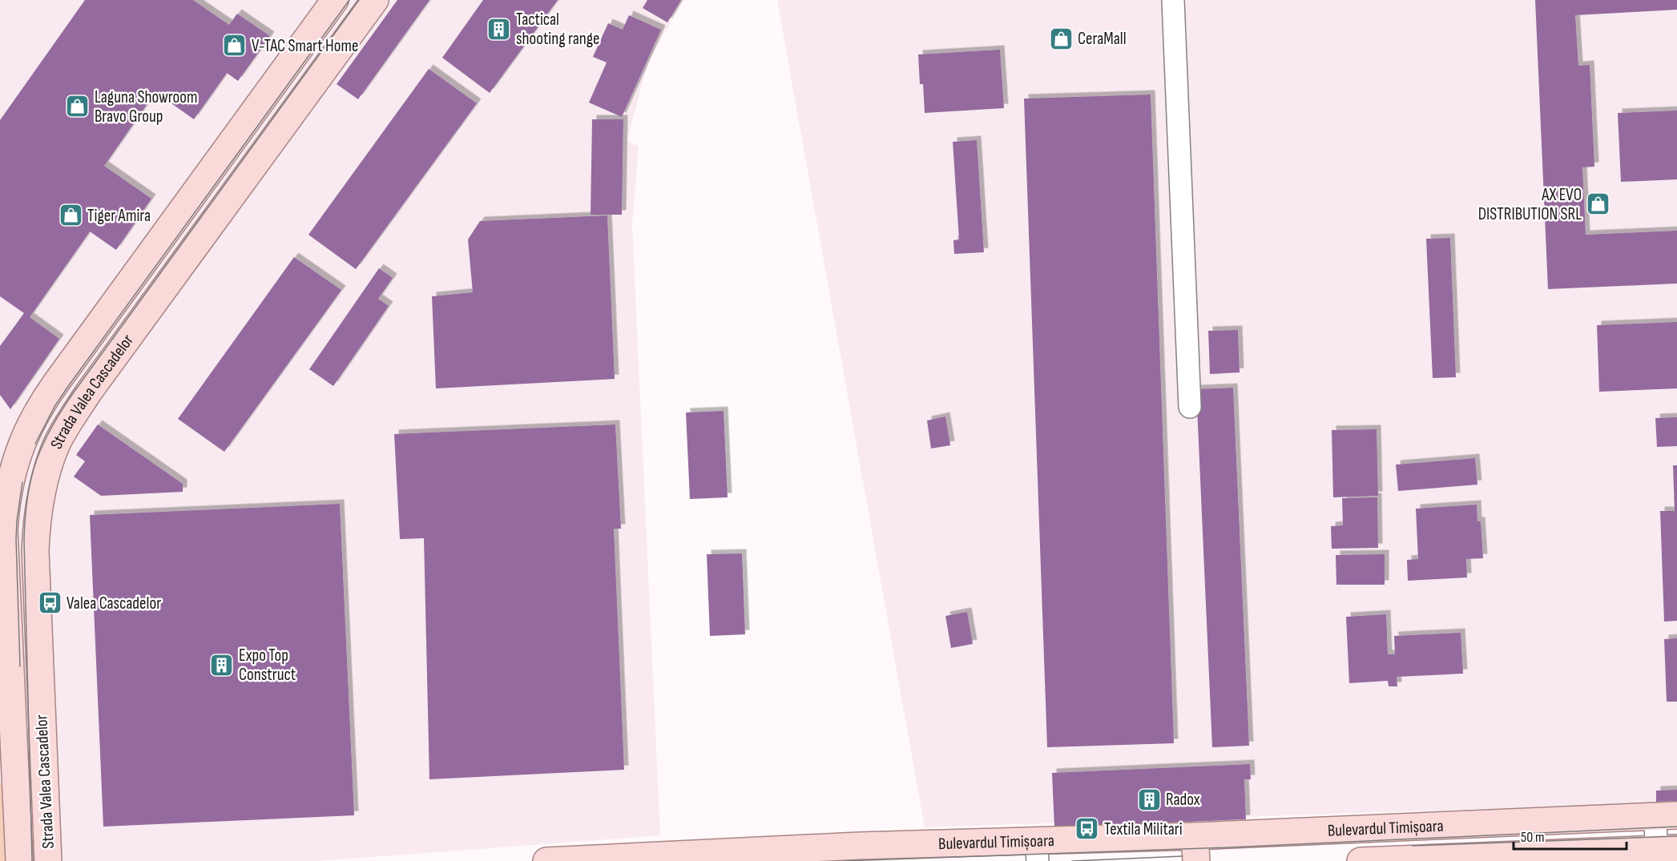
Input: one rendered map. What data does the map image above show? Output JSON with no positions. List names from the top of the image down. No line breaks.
{"streets":{"main road":["Strada Valea Cascadelor","Bulevardul Timișoara"]},"places":{"building":["Tactical shooting range","Expo Top Construct","Radox"],"shop":["CeraMall","V-TAC Smart Home","Laguna Showroom Bravo Group","AX EVO DISTRIBUTION SRL","Tiger Amira"],"bus stop":["Valea Cascadelor","Textila Militari"]},"scale_bar":"50 m"}
